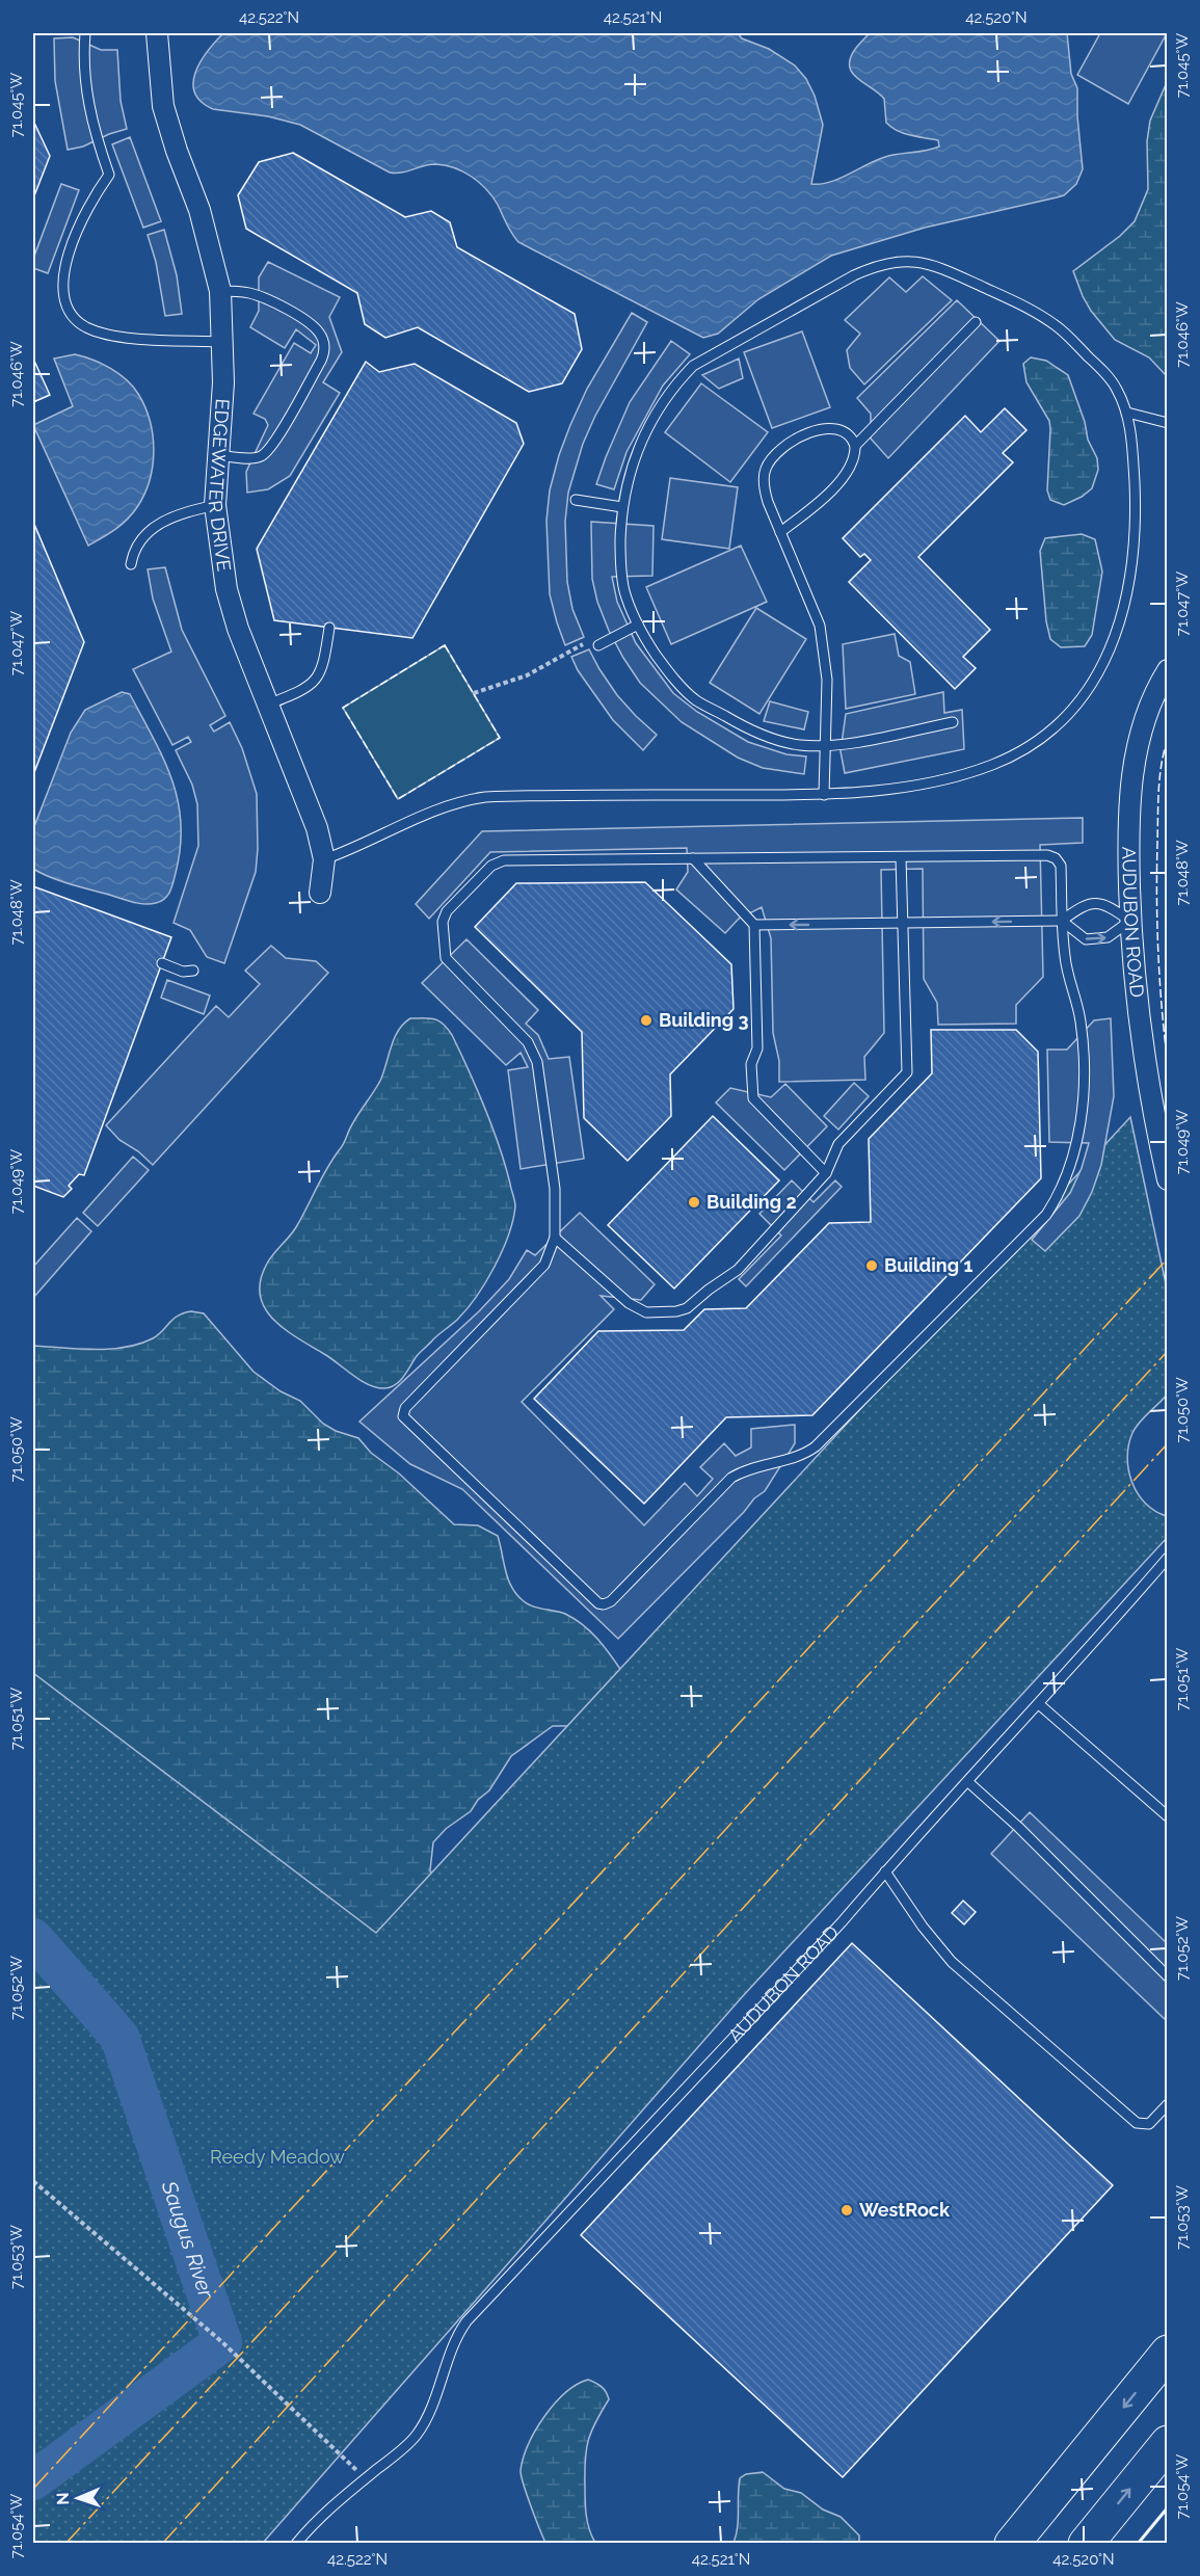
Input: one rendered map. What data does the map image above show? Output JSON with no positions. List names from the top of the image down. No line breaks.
{"streets":{"street":["EDGEWATER DRIVE","AUDUBON ROAD"]},"water":["Saugus River"],"parks":["Reedy Meadow"],"places":["Building 3","Building 2","Building 1","WestRock"],"north":"left","coordinates":["42.522°N","42.521°N","42.520°N","71.045°W","71.046°W","71.047°W","71.048°W","71.049°W","71.050°W","71.051°W","71.052°W","71.053°W","71.054°W"]}
